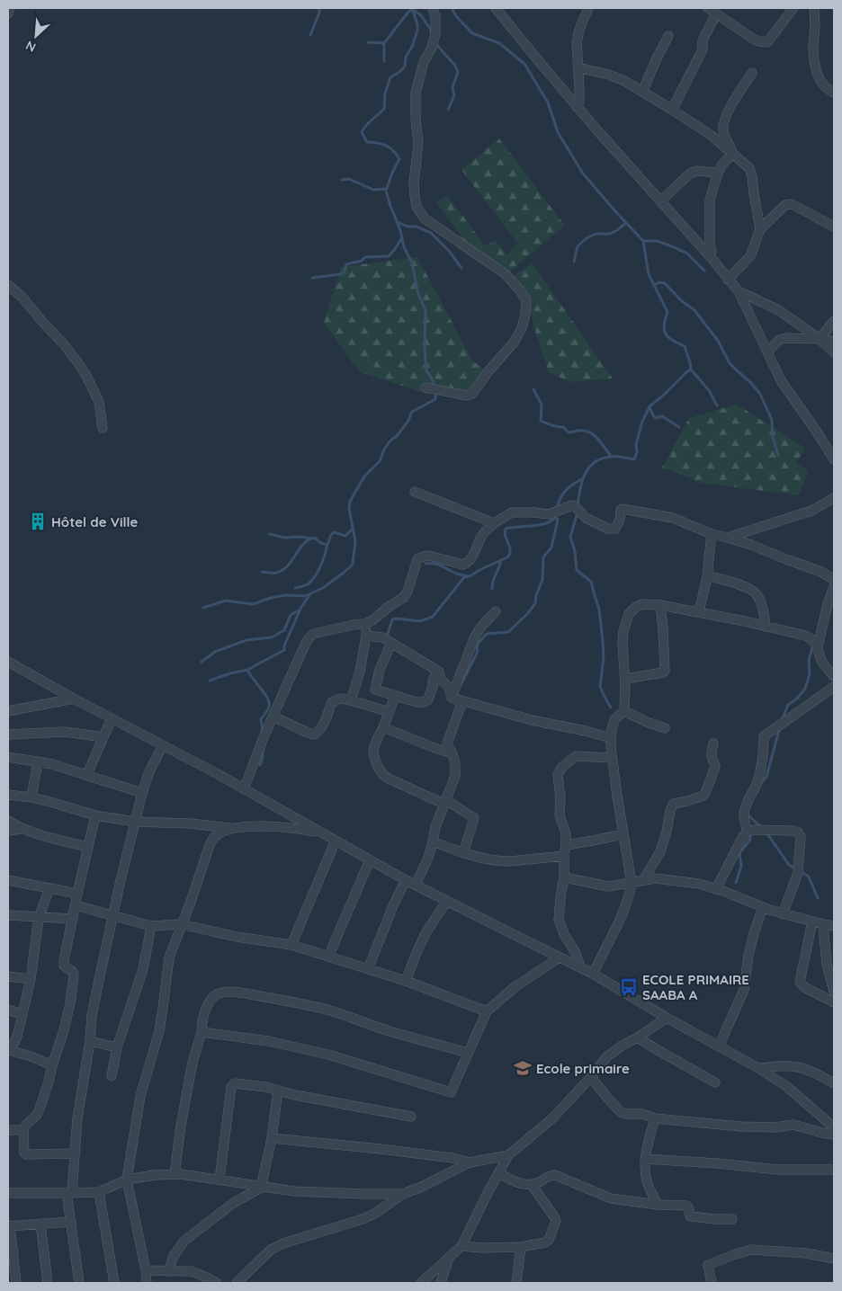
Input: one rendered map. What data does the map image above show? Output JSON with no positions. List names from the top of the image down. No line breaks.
{"places":{"building":["Hôtel de Ville"],"bus stop":["ECOLE PRIMAIRE SAABA A"],"school or university":["Ecole primaire"]},"north":"bottom left"}
